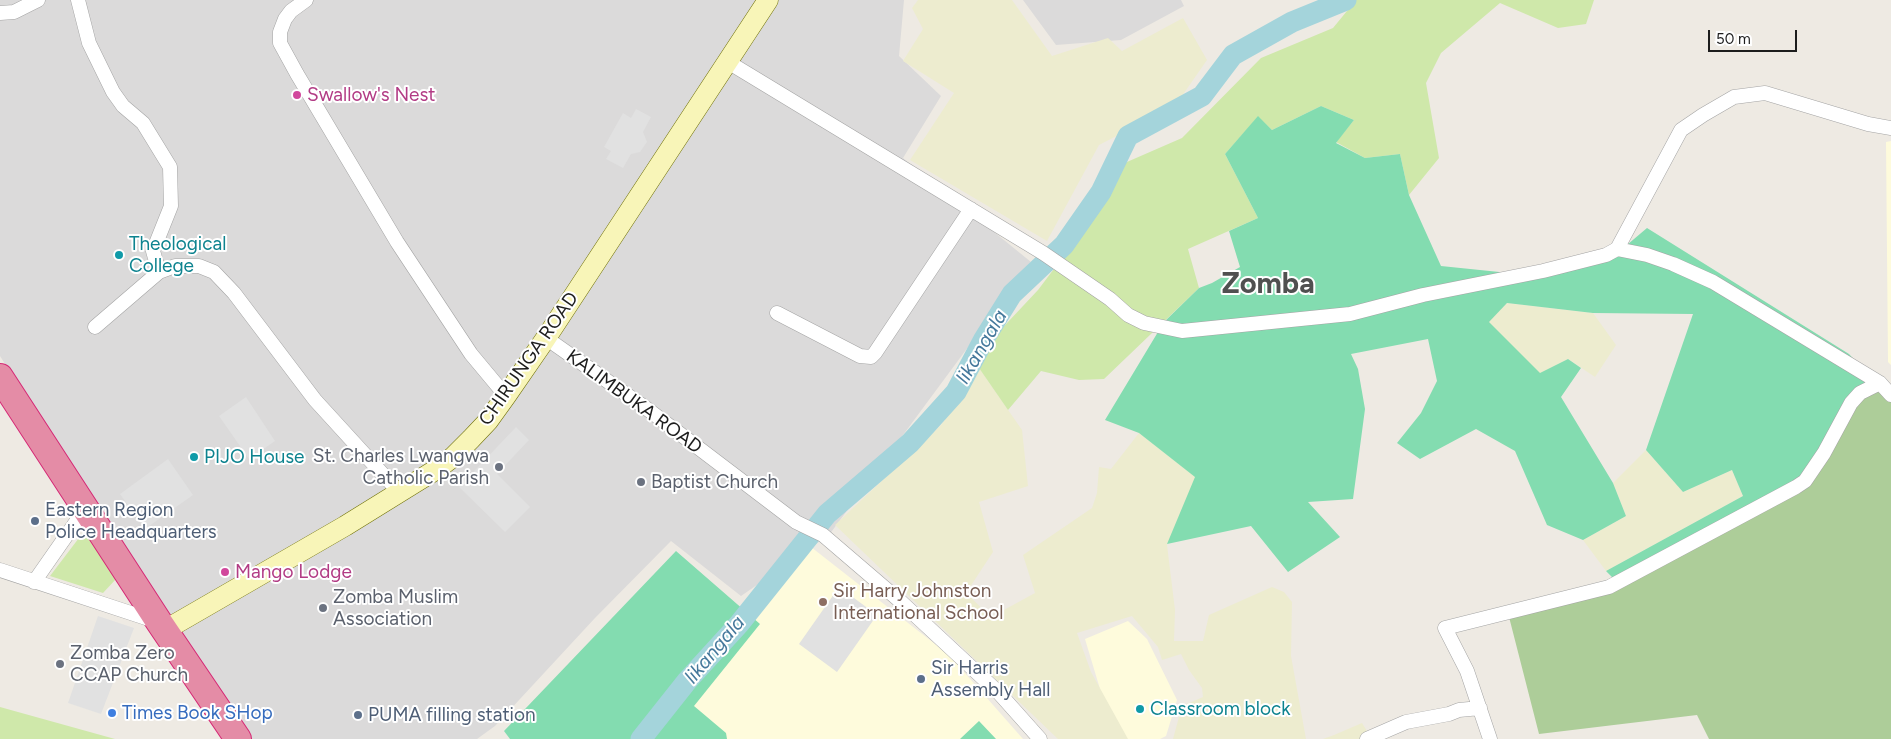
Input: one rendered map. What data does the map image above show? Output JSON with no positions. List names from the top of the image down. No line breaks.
{"streets":{"street":["CHIRUNGA ROAD","KALIMBUKA ROAD"]},"crossings":[["CHIRUNGA ROAD","KALIMBUKA ROAD"]],"districts":["Zomba"],"water":["likangala"],"places":["Swallow's Nest","Theological College","PIJO House","St. Charles Lwangwa Catholic Parish","Baptist Church","Eastern Region Police Headquarters","Mango Lodge","Sir Harry Johnston International School","Zomba Muslim Association","Zomba Zero CCAP Church","Sir Harris Assembly Hall","Classroom block","Times Book SHop","PUMA filling station"],"scale_bar":"50 m"}
